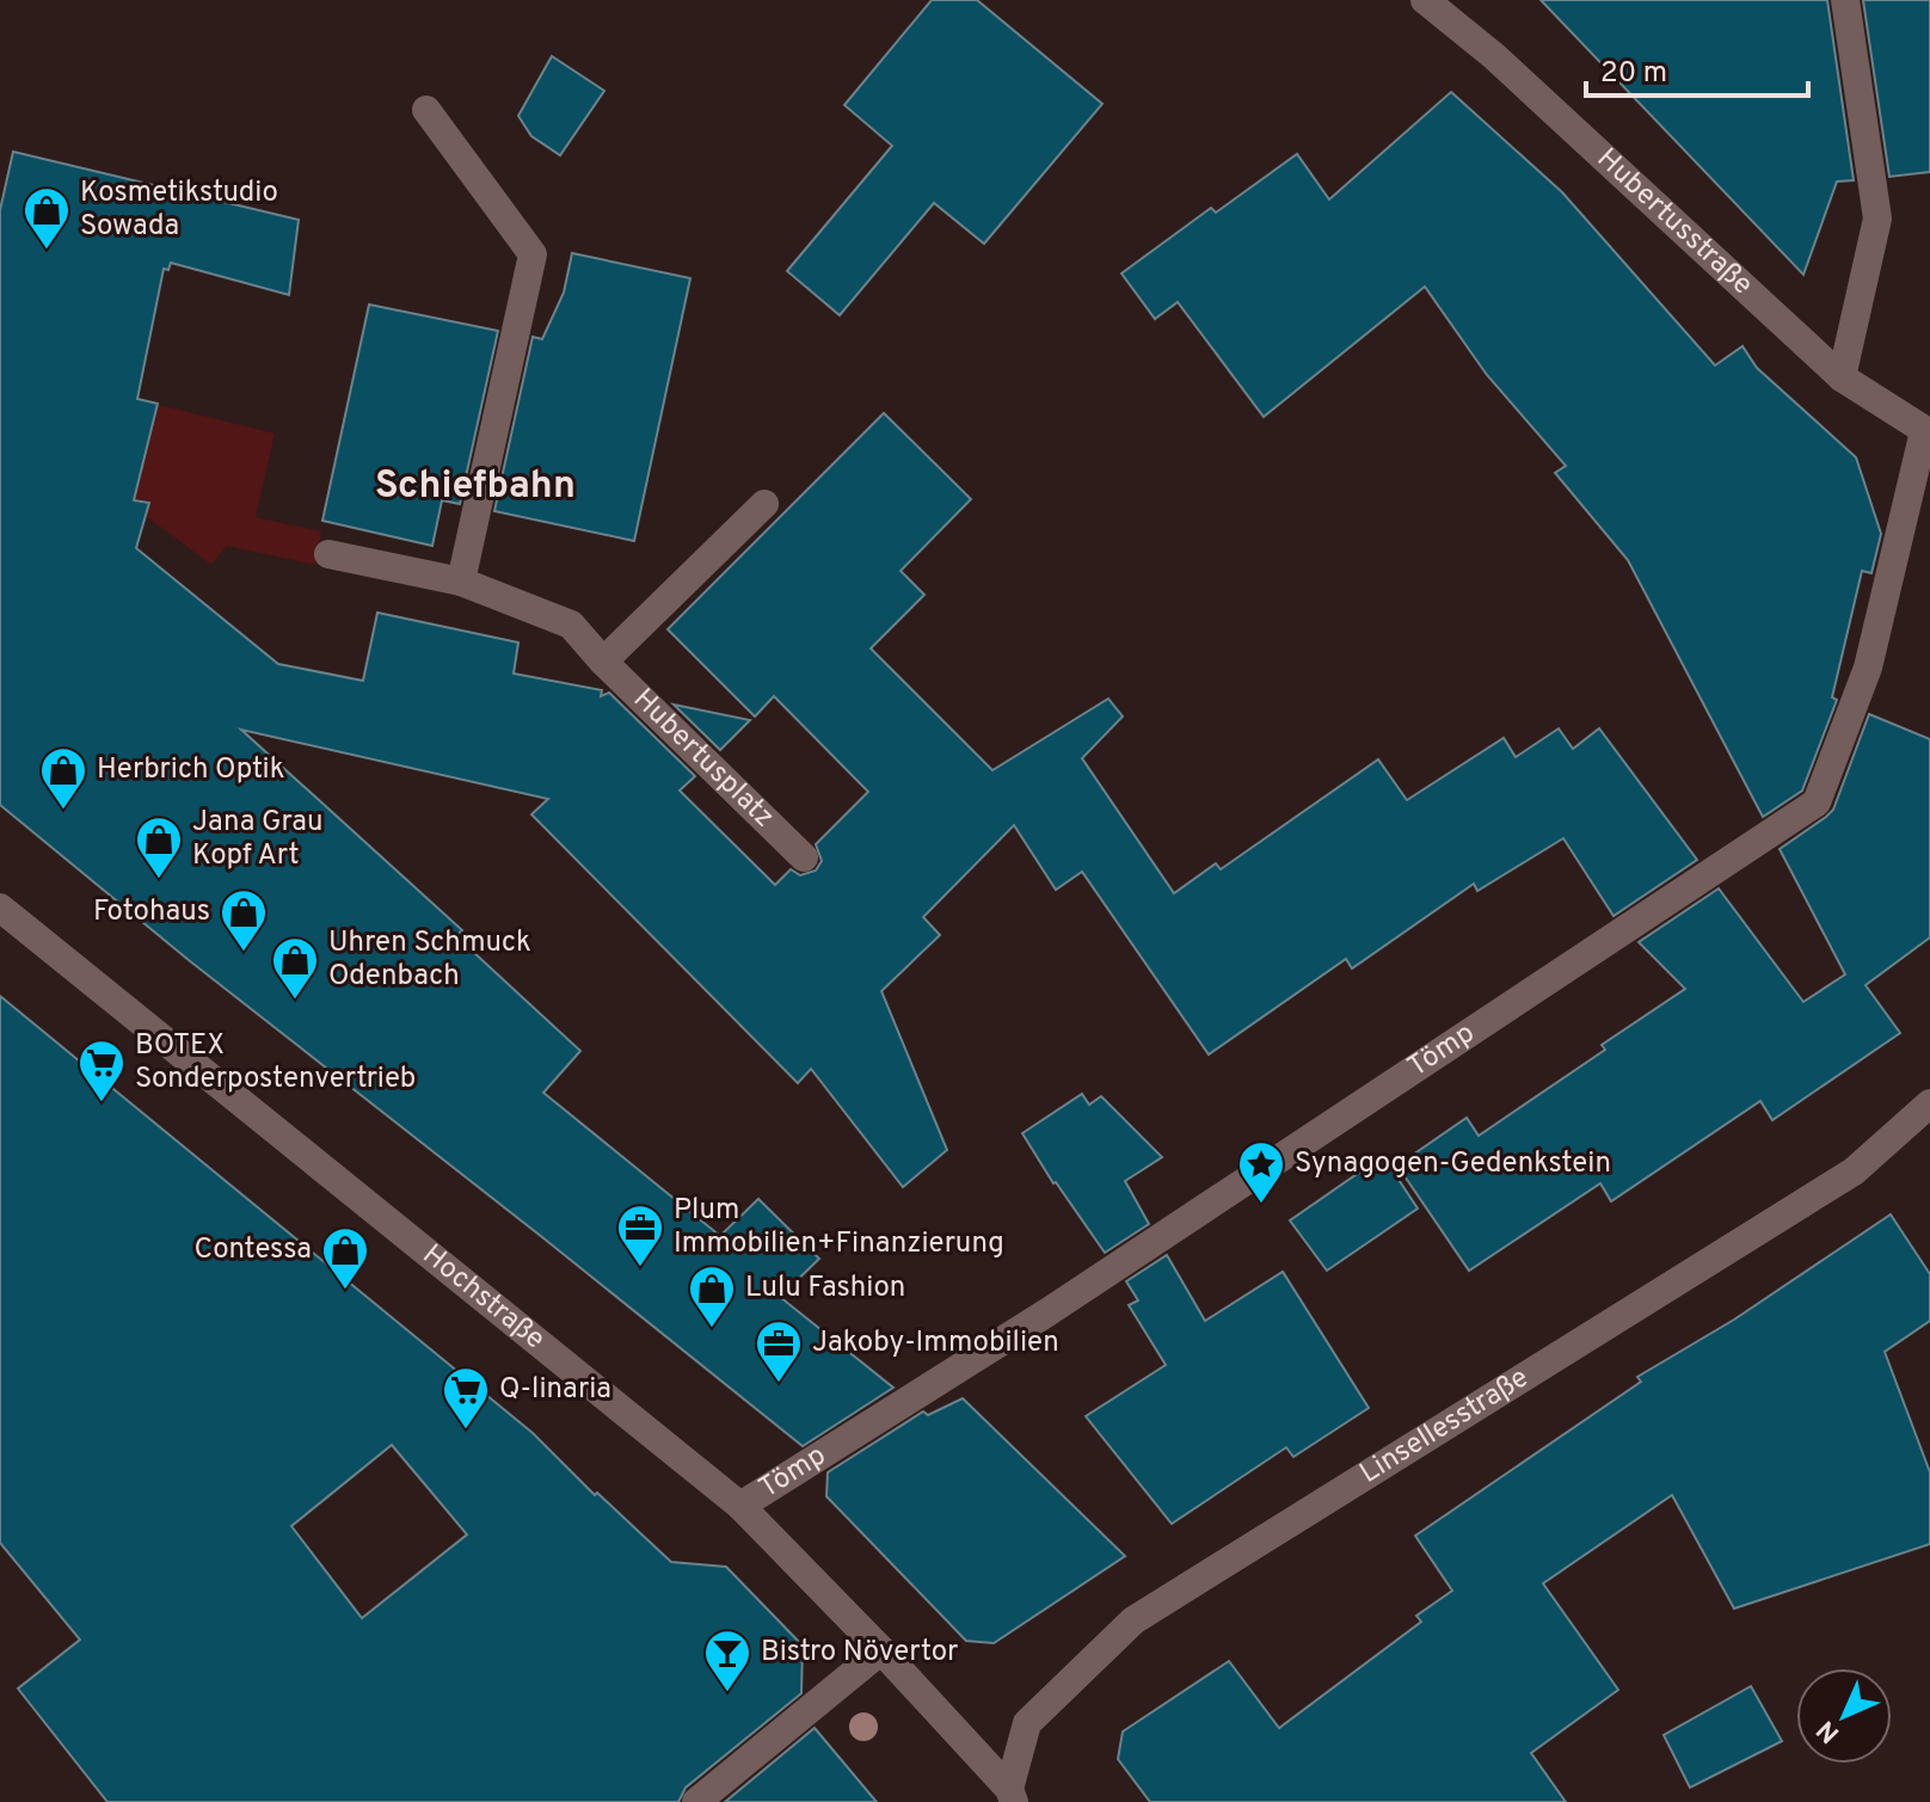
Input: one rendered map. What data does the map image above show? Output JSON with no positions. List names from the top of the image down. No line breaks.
{"streets":{"street":["Hubertusstraße","Hubertusplatz","Tömp","Hochstraße","Linsellesstraße"]},"crossings":[["Hubertusstraße","Tömp"],["Tömp","Hochstraße"],["Hochstraße","Linsellesstraße"]],"districts":["Schiefbahn"],"places":{"shop":["Kosmetikstudio Sowada","Herbrich Optik","Jana Grau Kopf Art","Fotohaus","Uhren Schmuck Odenbach","Contessa","Lulu Fashion"],"supermarket":["BOTEX Sonderpostenvertrieb","Q-linaria"],"place":["Synagogen-Gedenkstein"],"office":["Plum Immobilien+Finanzierung","Jakoby-Immobilien"],"bar":["Bistro Növertor"]},"scale_bar":"20 m","north":"bottom left"}
